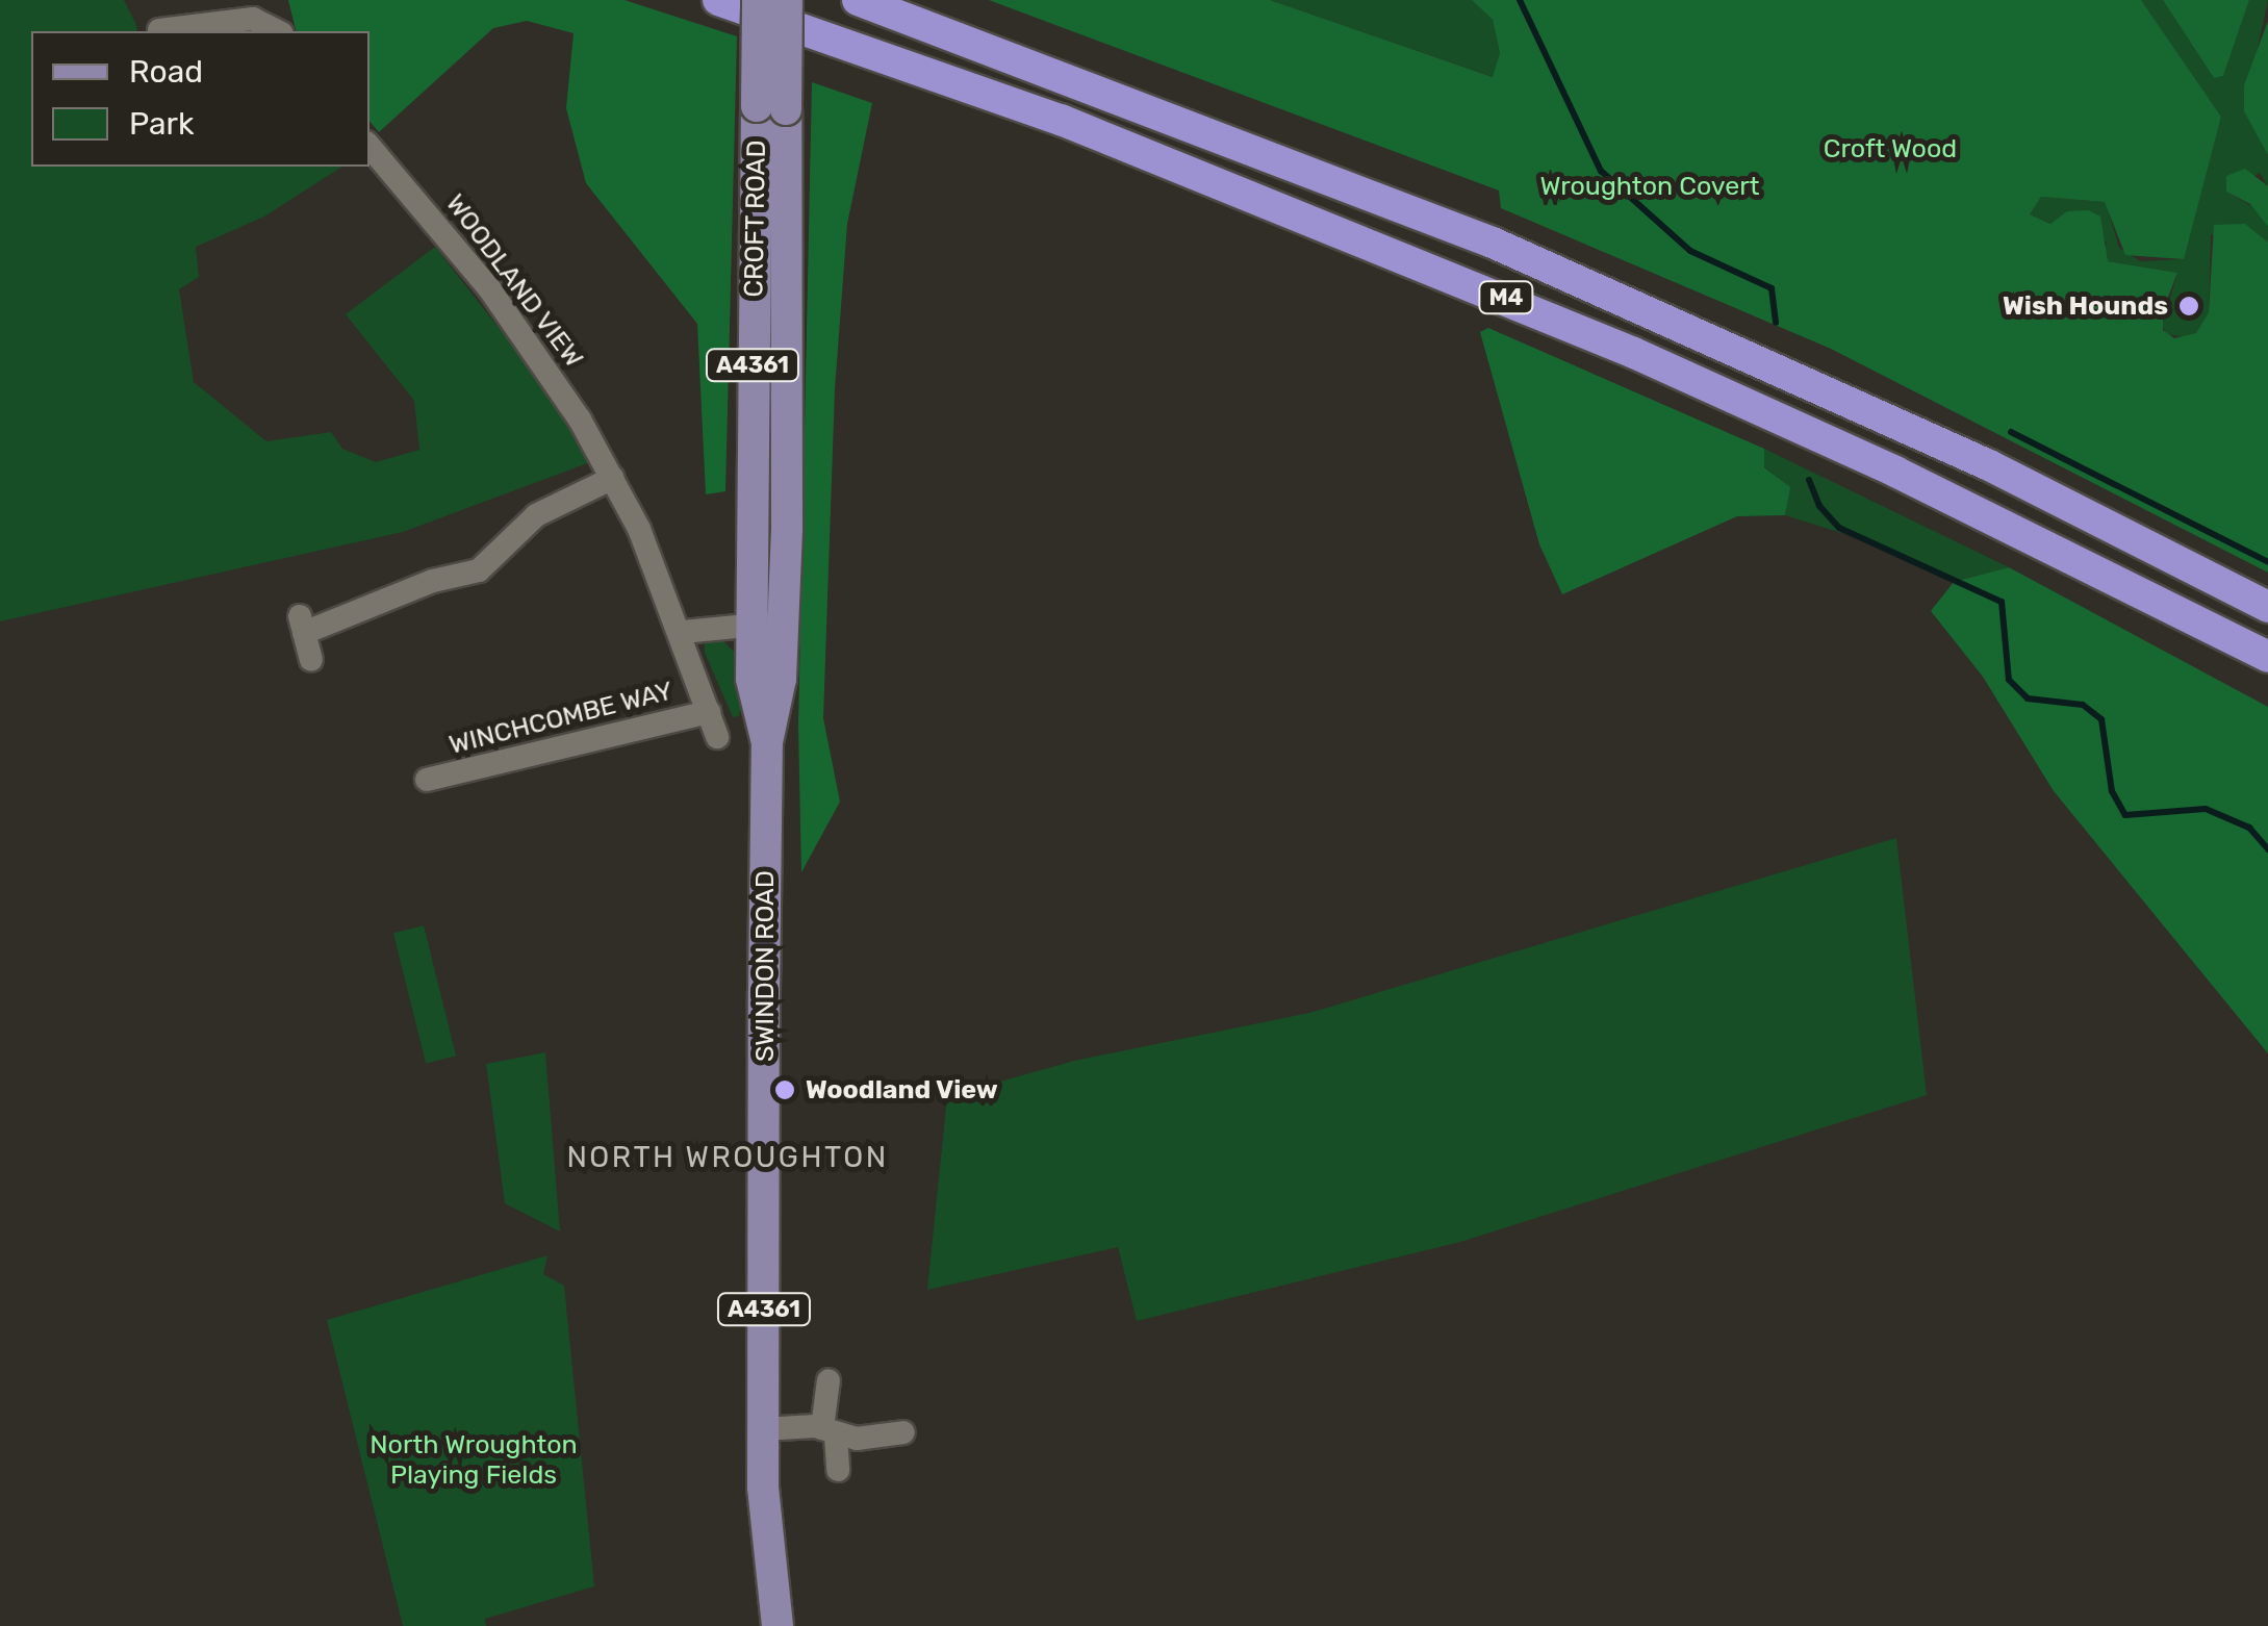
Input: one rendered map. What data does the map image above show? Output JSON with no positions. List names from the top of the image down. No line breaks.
{"streets":{"highway":["M4"],"main road":["CROFT ROAD","A4361","SWINDON ROAD"],"street":["WOODLAND VIEW","WINCHCOMBE WAY"]},"crossings":[["CROFT ROAD","SWINDON ROAD"],["WOODLAND VIEW","WINCHCOMBE WAY"]],"districts":["NORTH WROUGHTON"],"parks":["Croft Wood","Wroughton Covert","North Wroughton Playing Fields"],"places":["Wish Hounds","Woodland View"],"legend":["Road","Park"]}
